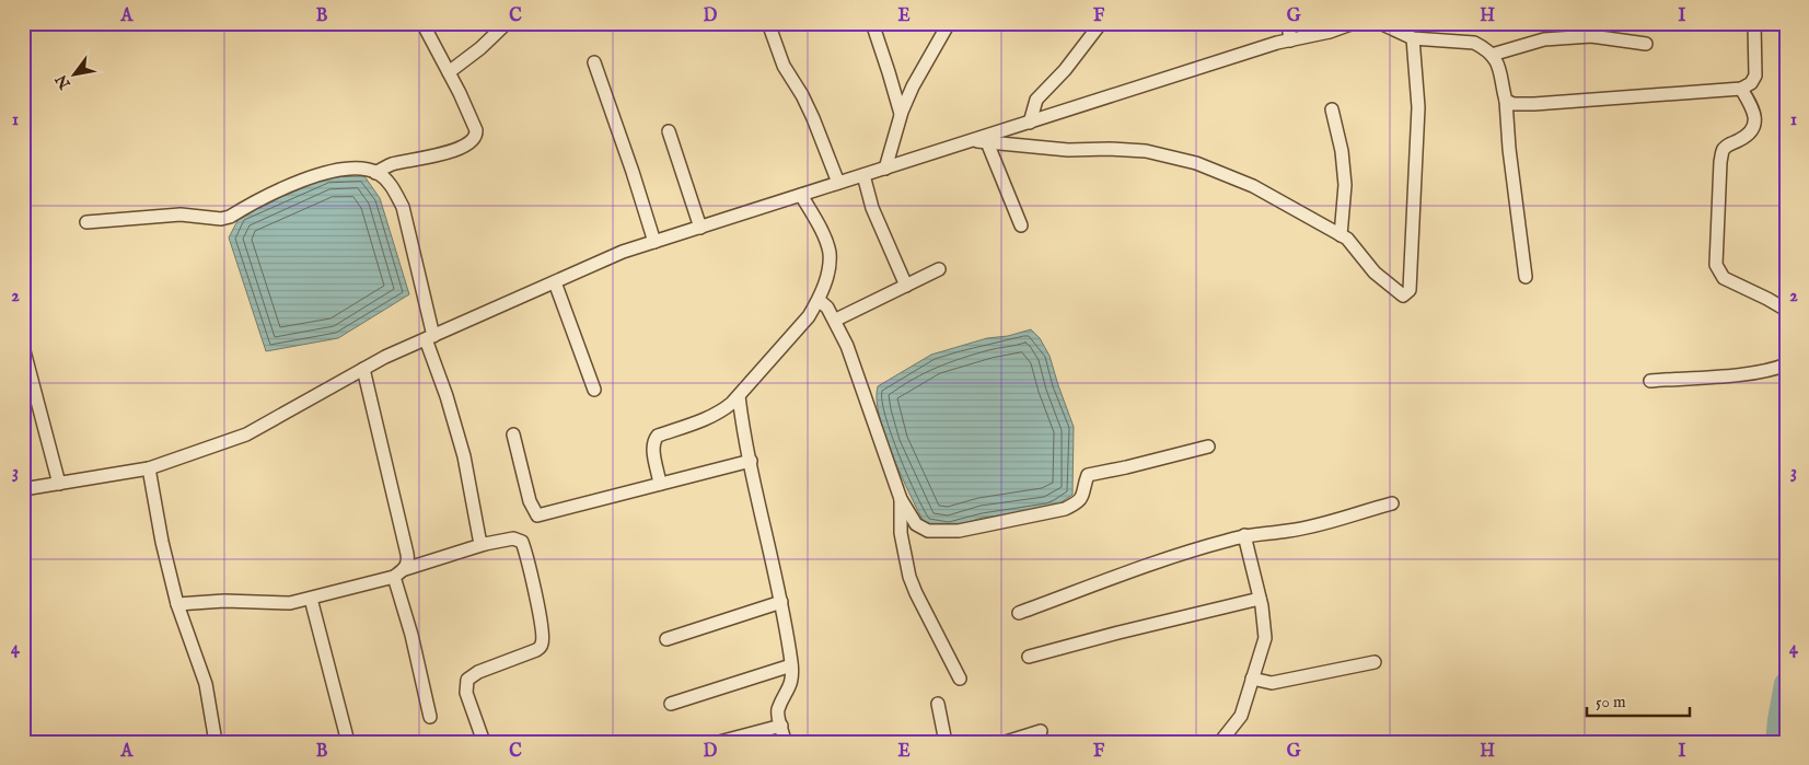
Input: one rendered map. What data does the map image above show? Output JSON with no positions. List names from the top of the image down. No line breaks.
{"scale_bar":"50 m","north":"bottom left","grid":{"columns":["A","B","C","D","E","F","G","H","I"],"rows":["1","2","3","4"]}}
